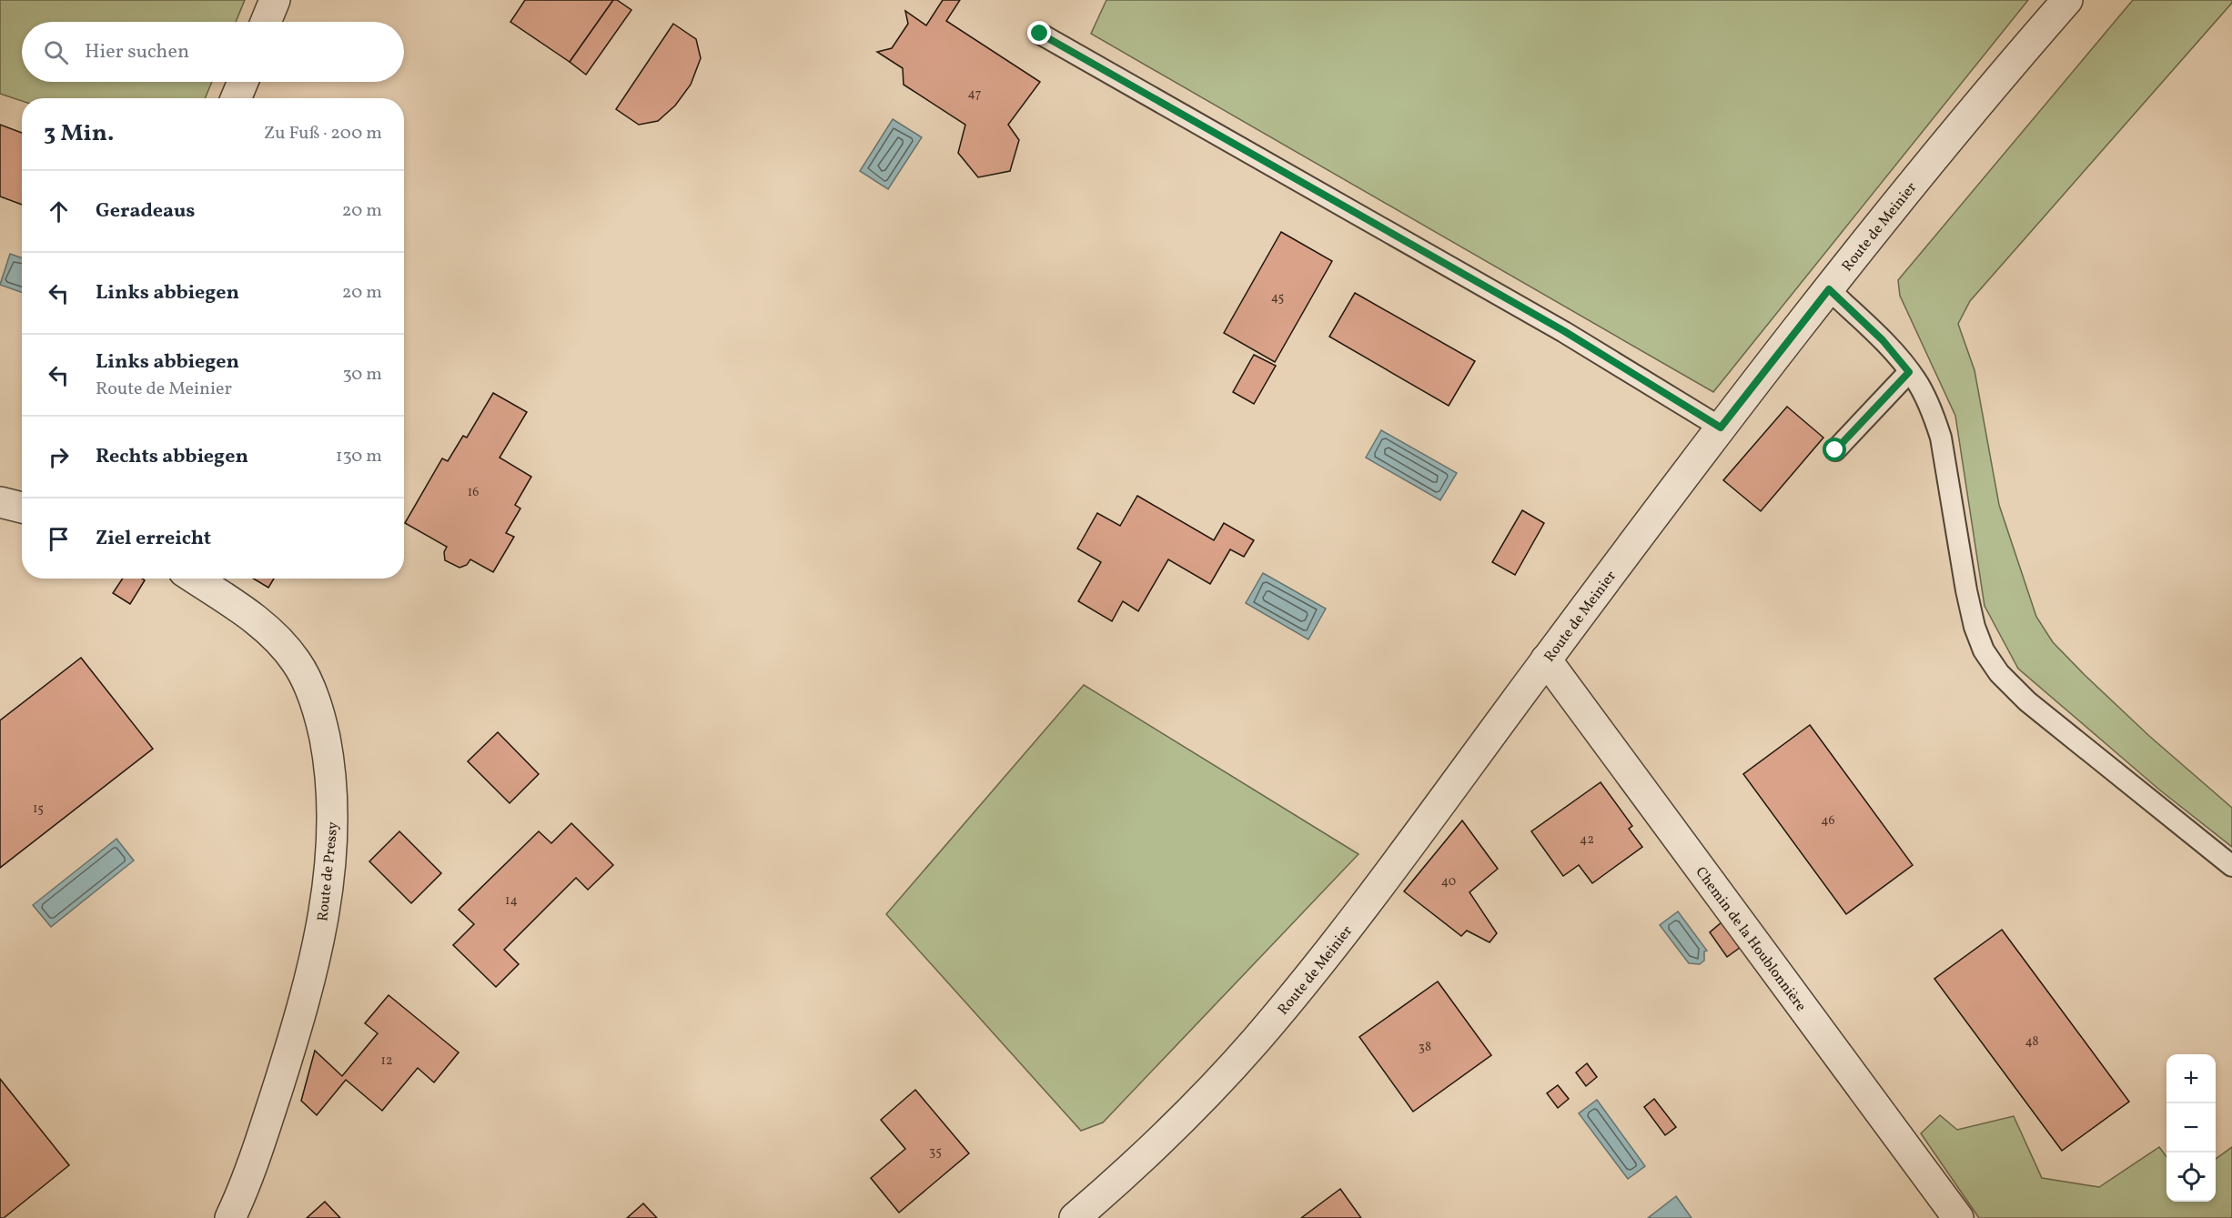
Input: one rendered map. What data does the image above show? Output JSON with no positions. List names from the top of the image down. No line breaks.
{"streets":{"street":["Route de Meinier","Route de Pressy","Chemin de la Houblonnière"]},"crossings":[["Route de Meinier","Chemin de la Houblonnière"]],"house_numbers":["47","45","16","15","46","42","40","14","48","38","12","35"],"page":{"search":"Hier suchen","heading":["3 Min.","Zu Fuß · 200 m"],"list":[["Geradeaus","20 m"],["Links abbiegen","20 m"],["Links abbiegen","Route de Meinier","30 m"],["Rechts abbiegen","130 m"],"Ziel erreicht"],"map_buttons":["+","−"]}}
